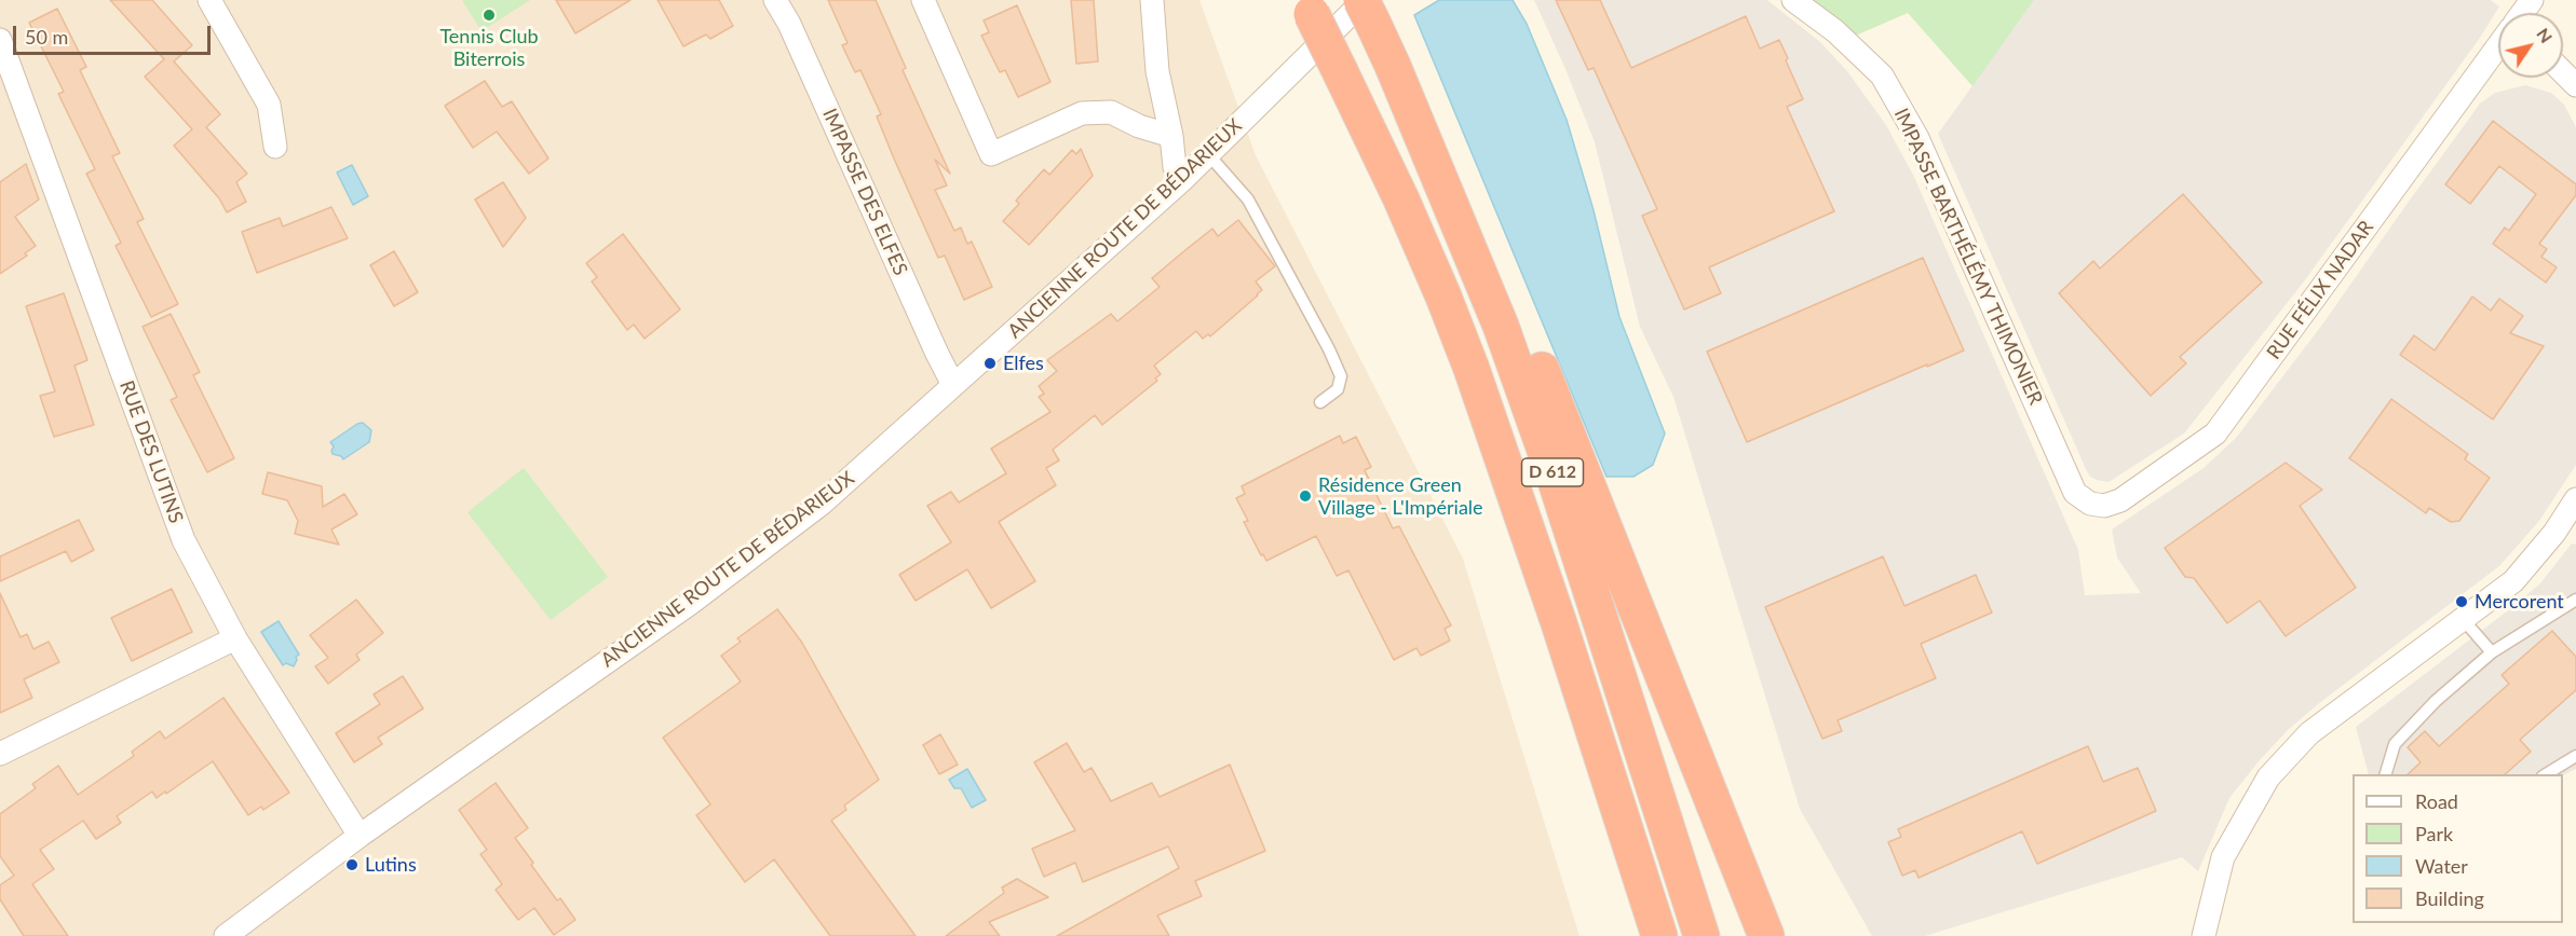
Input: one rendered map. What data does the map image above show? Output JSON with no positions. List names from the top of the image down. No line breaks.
{"streets":{"highway":["D 612"],"street":["IMPASSE DES ELFES","ANCIENNE ROUTE DE BÉDARIEUX","IMPASSE BARTHÉLÉMY THIMONIER","RUE FÉLIX NADAR","RUE DES LUTINS"]},"crossings":[["IMPASSE DES ELFES","ANCIENNE ROUTE DE BÉDARIEUX"],["ANCIENNE ROUTE DE BÉDARIEUX","RUE DES LUTINS"],["ANCIENNE ROUTE DE BÉDARIEUX","D 612"],["IMPASSE BARTHÉLÉMY THIMONIER","RUE FÉLIX NADAR"]],"places":["Tennis Club Biterrois","Elfes","Résidence Green Village - L'Impériale","Mercorent","Lutins"],"legend":["Road","Park","Water","Building"],"scale_bar":"50 m","north":"top right"}
